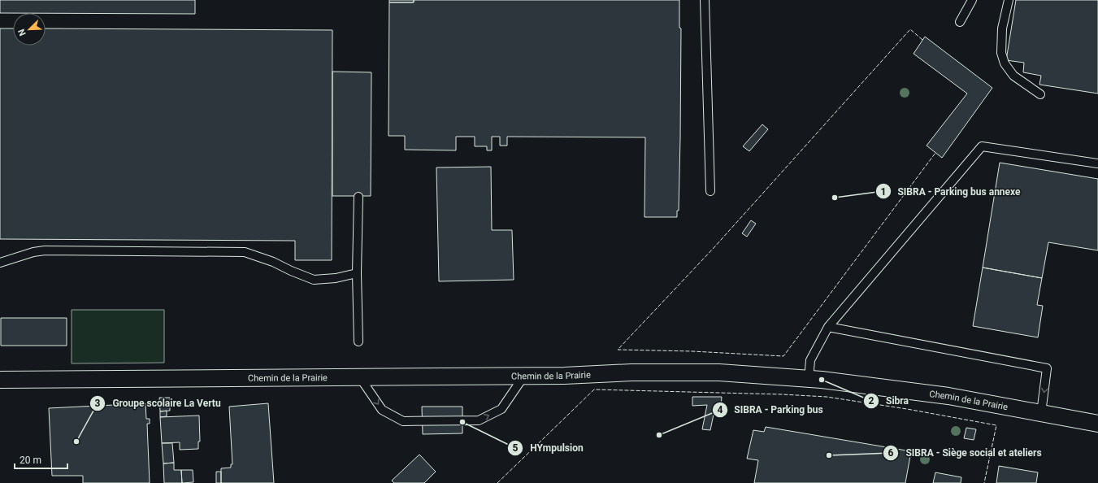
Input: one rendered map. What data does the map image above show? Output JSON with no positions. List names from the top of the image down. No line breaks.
{"streets":{"street":["Chemin de la Prairie"]},"places":["SIBRA - Parking bus annexe","Sibra","HYmpulsion","SIBRA - Parking bus","Groupe scolaire La Vertu","SIBRA - Siège social et ateliers"],"scale_bar":"20 m","north":"bottom left"}
